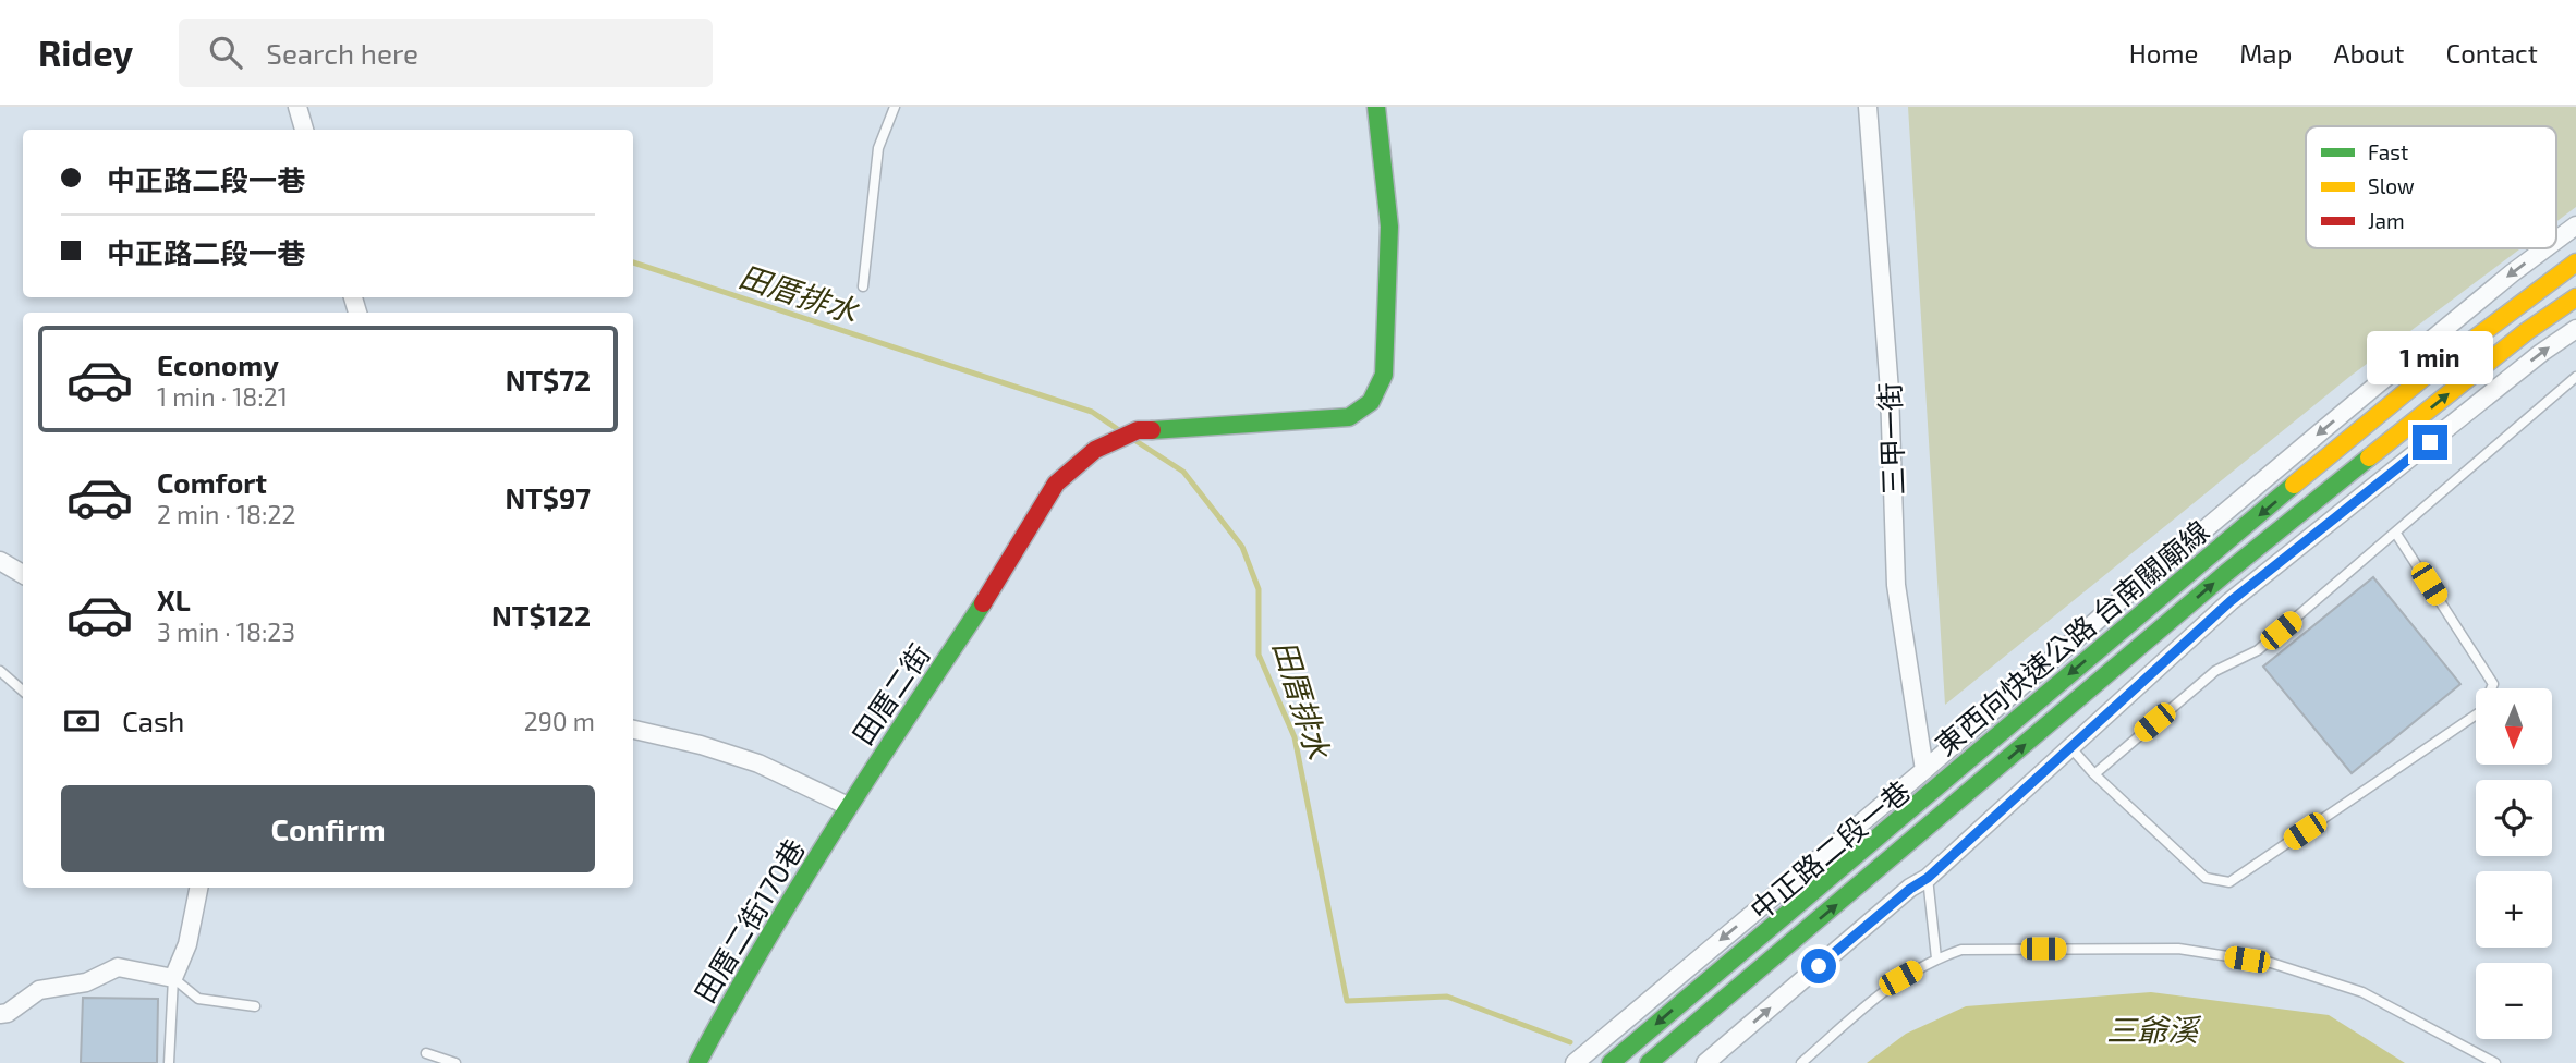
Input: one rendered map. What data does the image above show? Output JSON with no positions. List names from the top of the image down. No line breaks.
{"streets":{"main road":["東西向快速公路 台南關廟線","田厝二街","田厝二街170巷"],"street":["三甲一街","中正路二段一巷"]},"crossings":[["三甲一街","中正路二段一巷"],["田厝二街","田厝二街170巷"]],"water":["田厝排水","三爺溪"],"legend":["Fast","Slow","Jam"],"north":"bottom","page":{"header":"Ridey","search":"Search here","nav":["Home","Map","About","Contact"],"banner":["中正路二段一巷","中正路二段一巷"],"list":[{"name":"Economy","note":"1 min · 18:21","value":"NT$72"},{"name":"Comfort","note":"2 min · 18:22","value":"NT$97"},{"name":"XL","note":"3 min · 18:23","value":"NT$122"}],"bubble":"1 min","pay":["Cash","290 m"],"map_buttons":["+","−"],"buttons":"Confirm"}}
